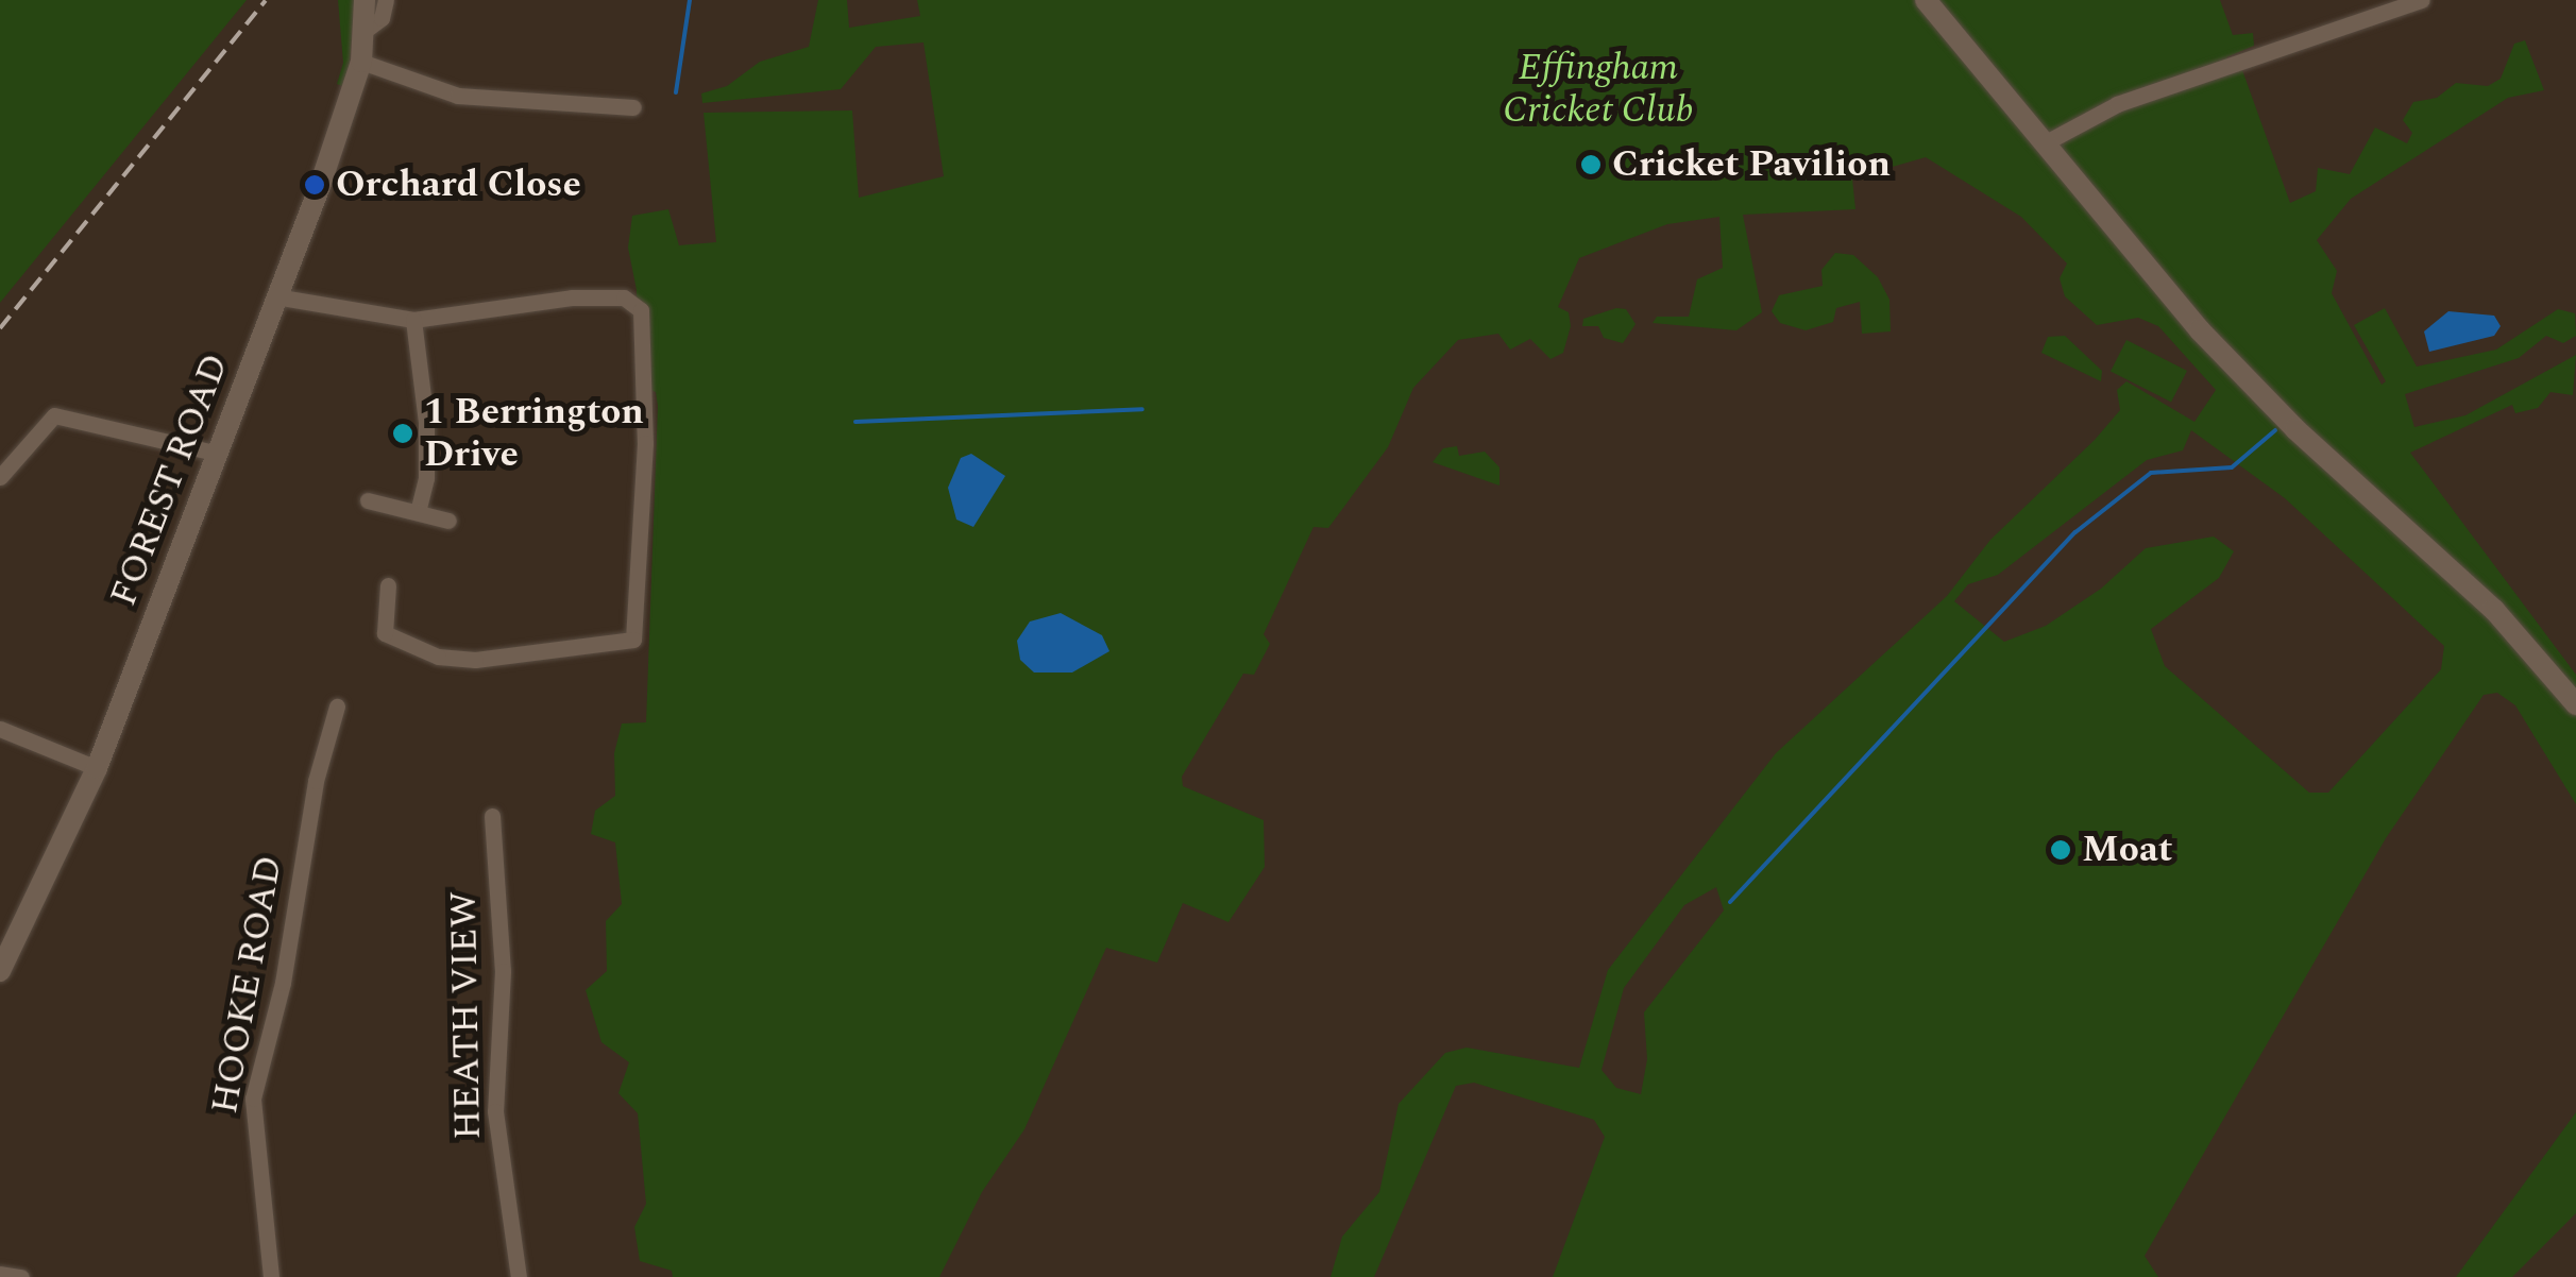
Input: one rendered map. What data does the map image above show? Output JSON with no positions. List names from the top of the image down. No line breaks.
{"streets":{"street":["FOREST ROAD","HOOKE ROAD","HEATH VIEW"]},"parks":["Effingham Cricket Club"],"places":["Cricket Pavilion","Orchard Close","1 Berrington Drive","Moat"]}
